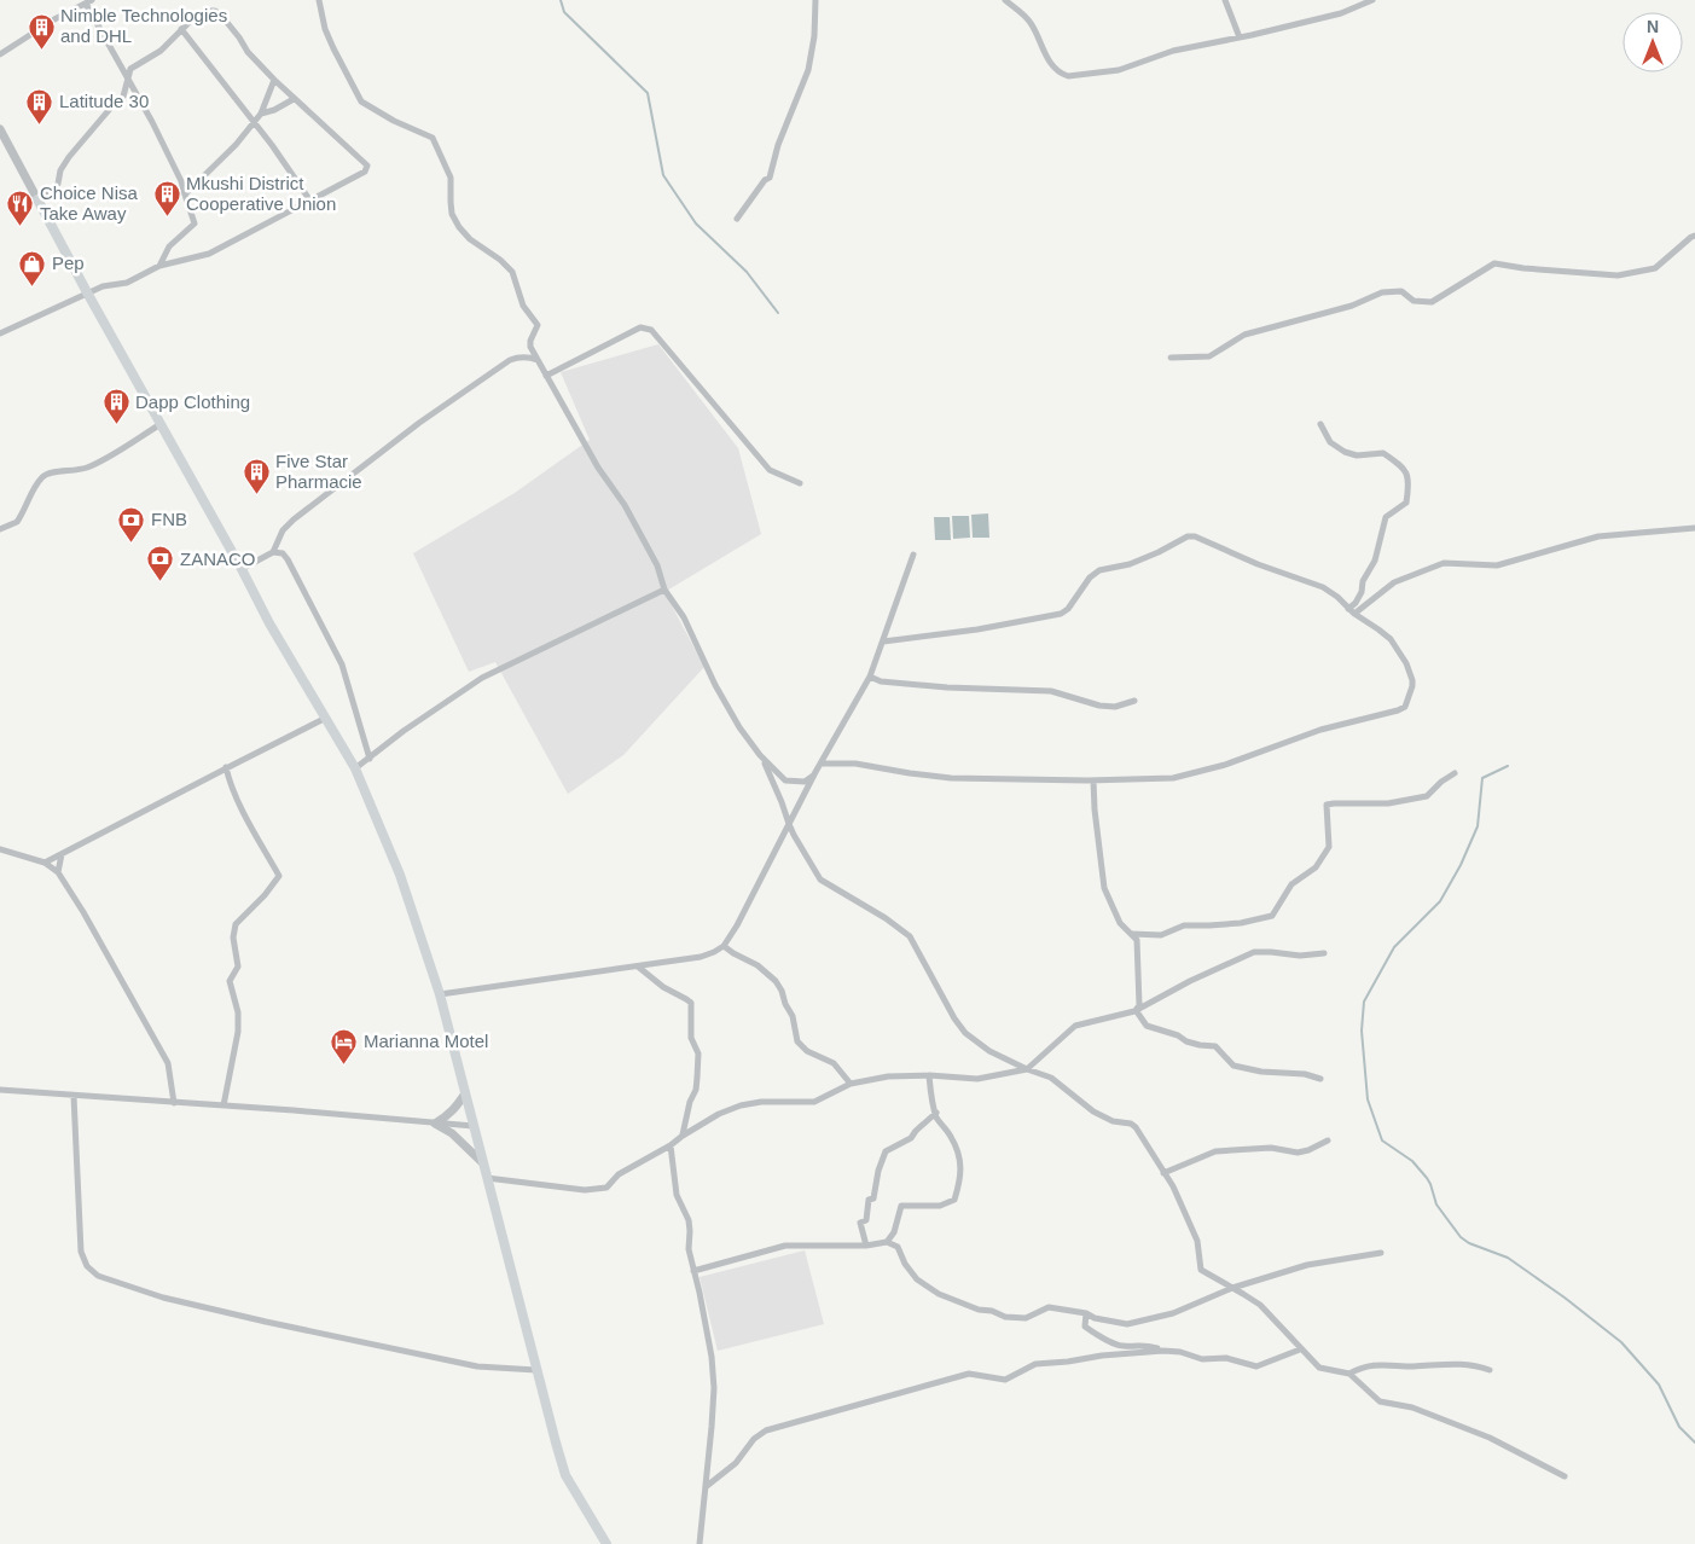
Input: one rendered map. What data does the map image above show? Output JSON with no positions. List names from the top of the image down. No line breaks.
{"places":{"building":["Nimble Technologies and DHL","Latitude 30","Mkushi District Cooperative Union","Dapp Clothing","Five Star Pharmacie"],"restaurant":["Choice Nisa Take Away"],"shop":["Pep"],"bank":["FNB","ZANACO"],"hotel":["Marianna Motel"]},"north":"top"}
